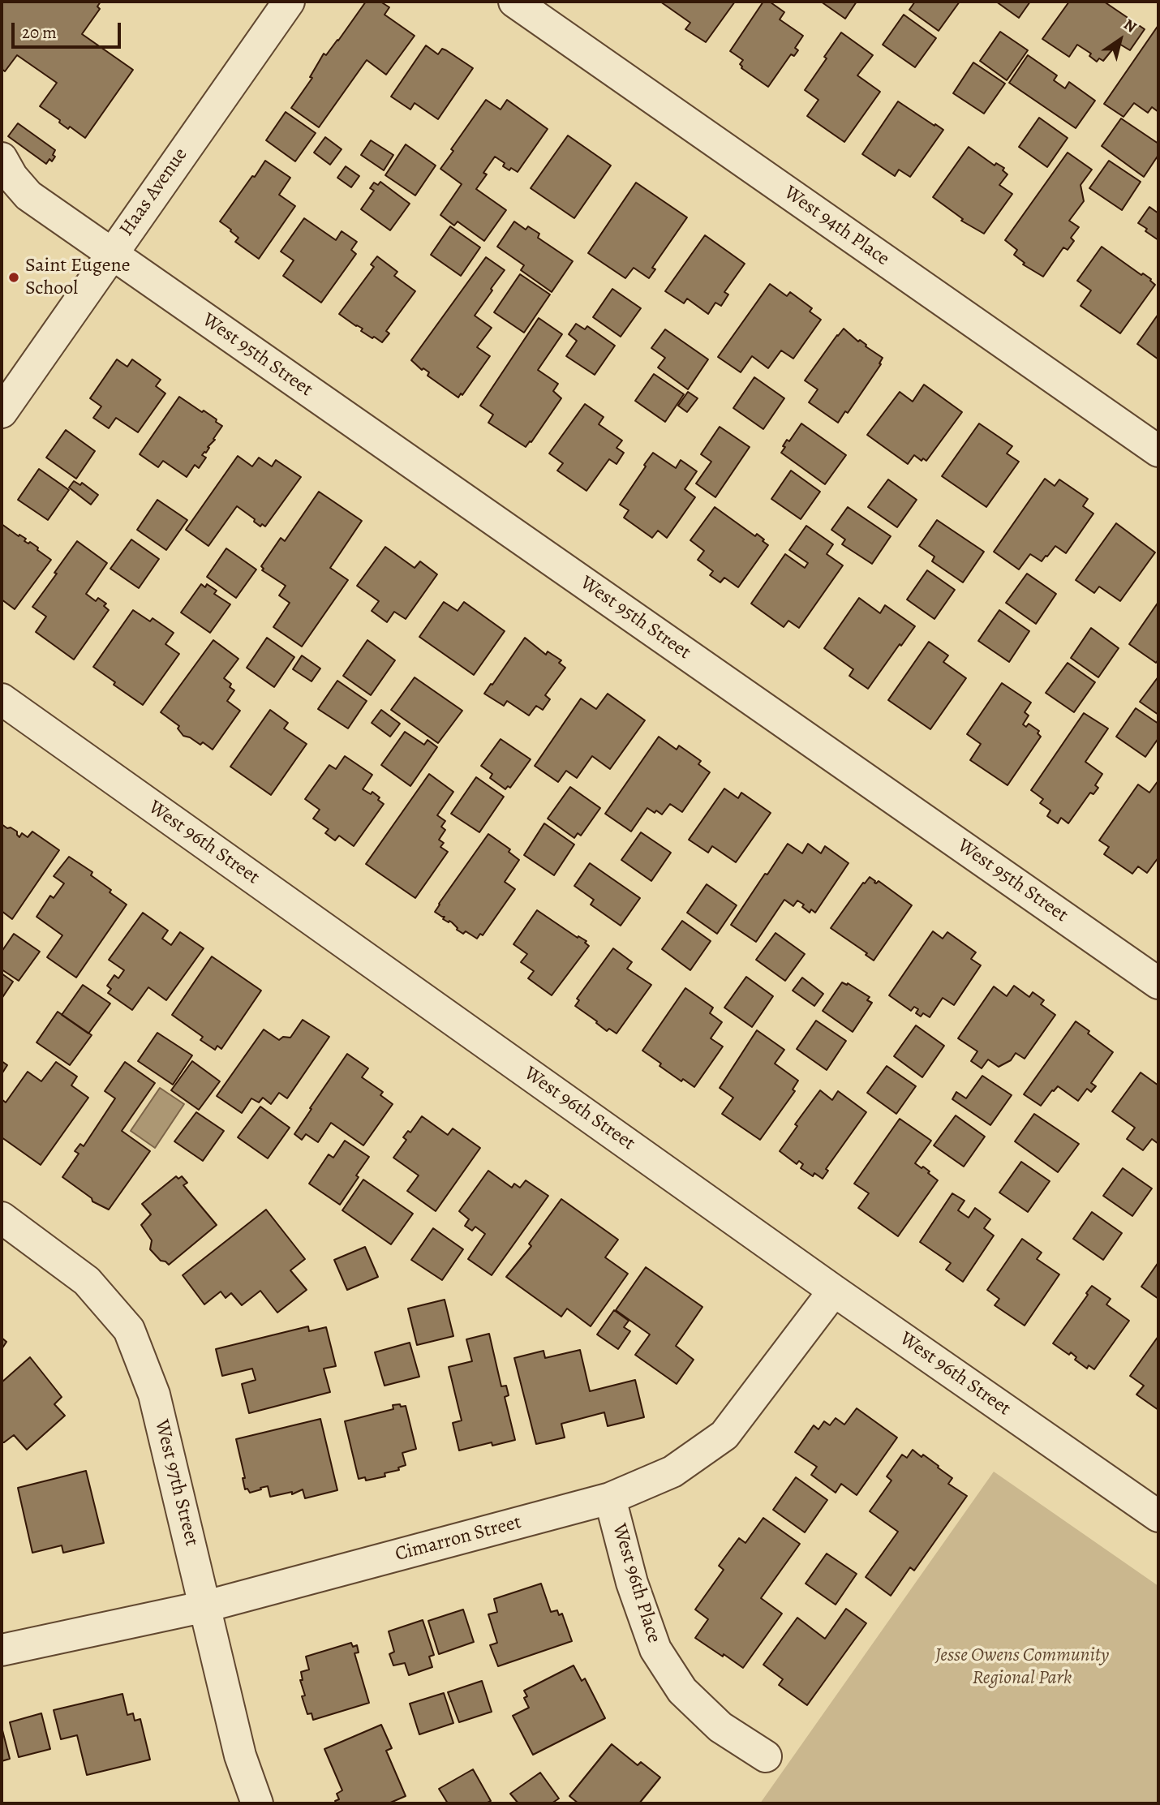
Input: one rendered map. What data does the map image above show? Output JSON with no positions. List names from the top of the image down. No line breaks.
{"streets":{"street":["Haas Avenue","West 94th Place","West 95th Street","West 96th Street","West 97th Street","Cimarron Street","West 96th Place"]},"crossings":[["Haas Avenue","West 95th Street"],["West 96th Street","Cimarron Street"],["West 97th Street","Cimarron Street"],["Cimarron Street","West 96th Place"]],"parks":["Jesse Owens Community Regional Park"],"places":["Saint Eugene School"],"scale_bar":"20 m","north":"top right"}
